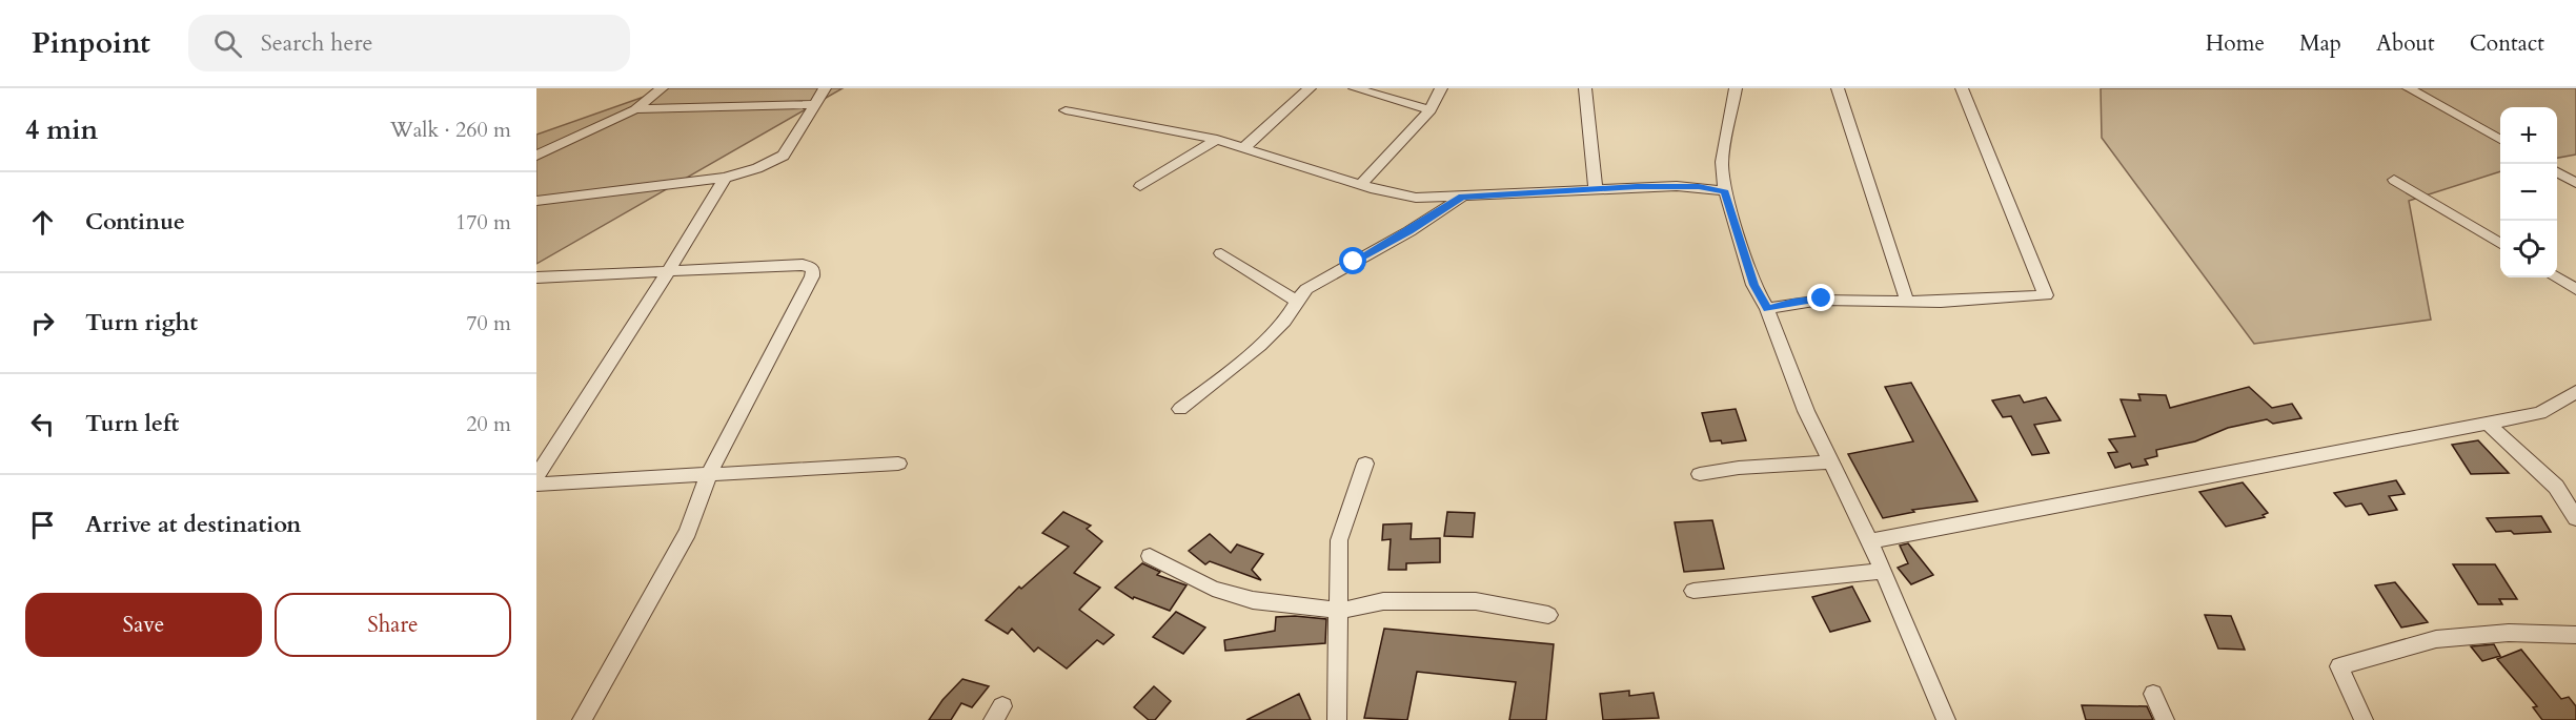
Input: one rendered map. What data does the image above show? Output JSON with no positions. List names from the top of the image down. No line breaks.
{"page":{"header":"Pinpoint","search":"Search here","nav":["Home","Map","About","Contact"],"heading":["4 min","Walk · 260 m"],"map_buttons":["+","−"],"list":[["Continue","170 m"],["Turn right","70 m"],["Turn left","20 m"],"Arrive at destination"],"buttons":["Save","Share"]}}
